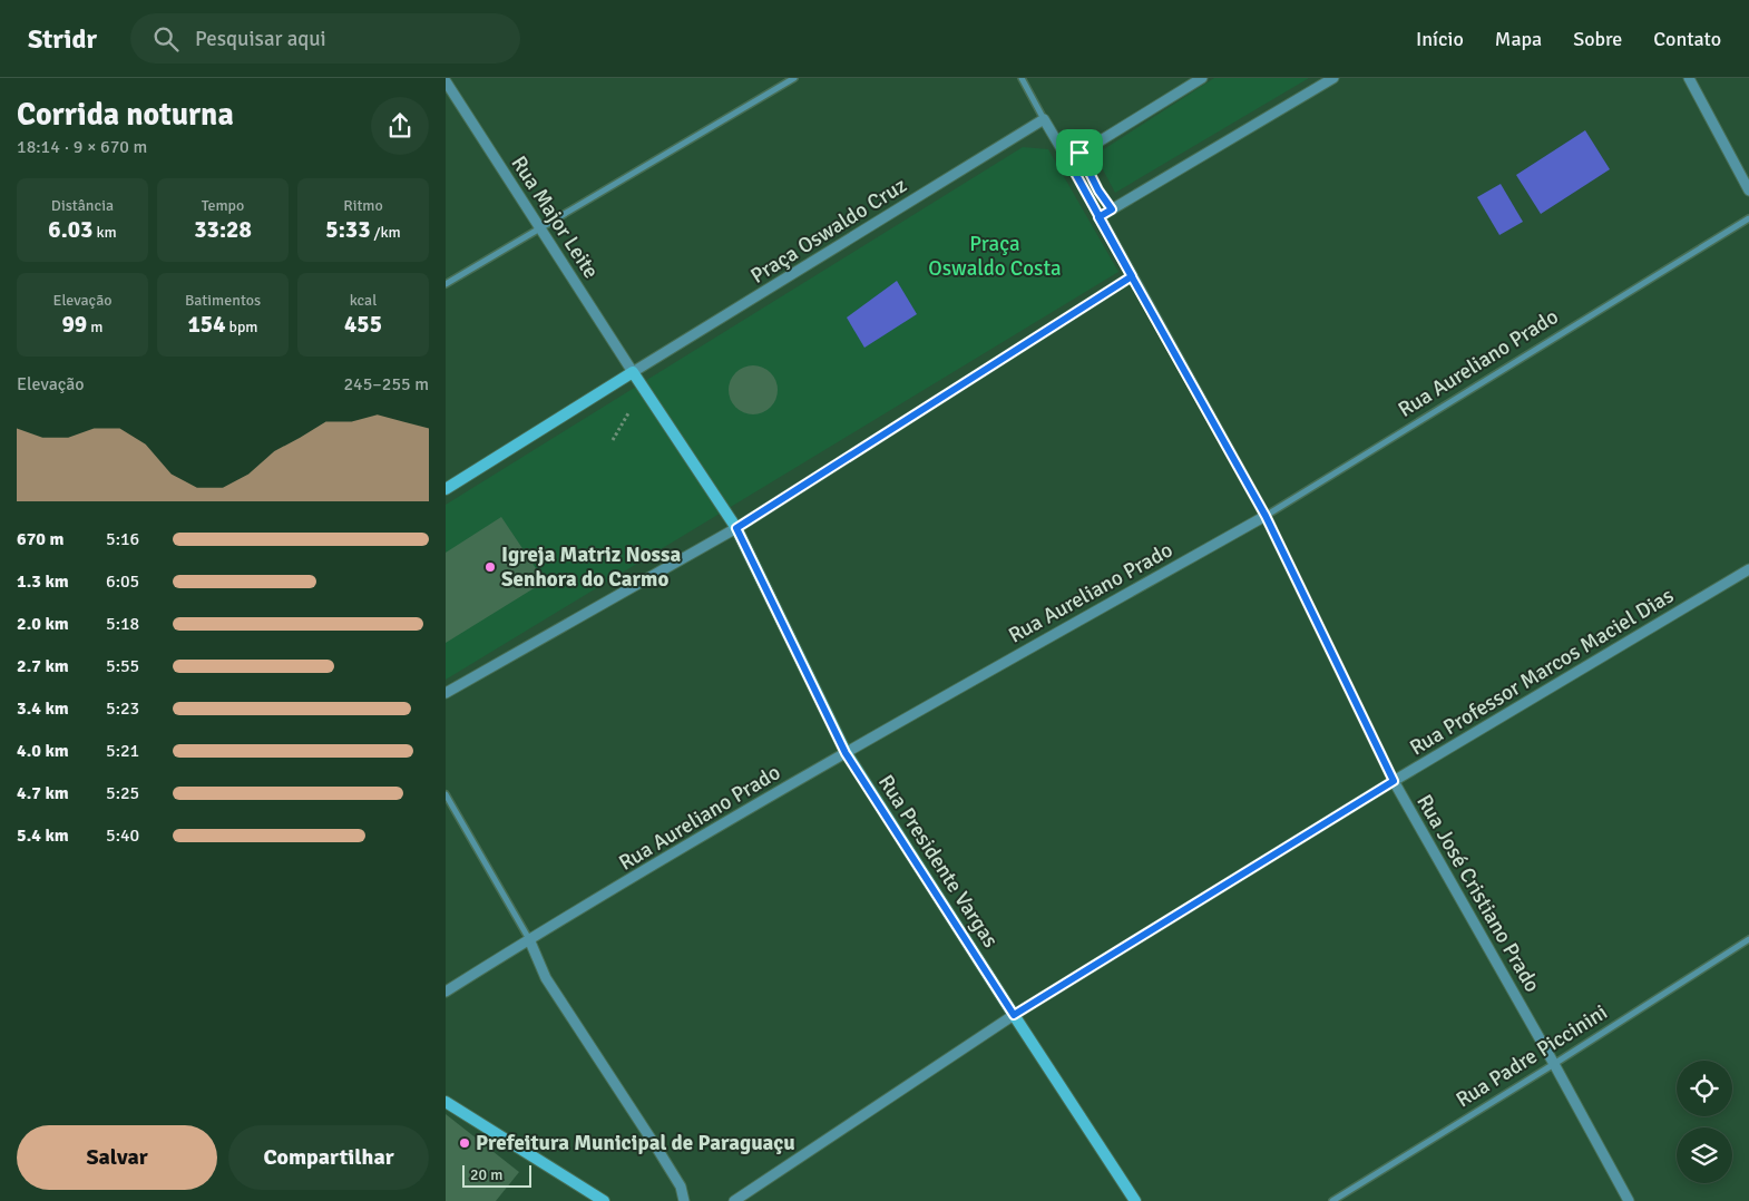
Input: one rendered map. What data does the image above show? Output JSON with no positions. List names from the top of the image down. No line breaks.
{"streets":{"main road":["Rua Presidente Vargas"],"street":["Rua Major Leite","Praça Oswaldo Cruz","Rua Aureliano Prado","Rua Professor Marcos Maciel Dias","Rua José Cristiano Prado","Rua Padre Piccinini"]},"crossings":[["Rua Major Leite","Praça Oswaldo Cruz"],["Rua Aureliano Prado","Rua Presidente Vargas"],["Rua Aureliano Prado","Rua José Cristiano Prado"],["Rua Professor Marcos Maciel Dias","Rua Presidente Vargas"],["Rua Professor Marcos Maciel Dias","Rua José Cristiano Prado"],["Rua José Cristiano Prado","Rua Padre Piccinini"]],"parks":["Praça Oswaldo Costa"],"places":["Igreja Matriz Nossa Senhora do Carmo","Prefeitura Municipal de Paraguaçu"],"scale_bar":"20 m","page":{"header":"Stridr","search":"Pesquisar aqui","nav":["Início","Mapa","Sobre","Contato"],"heading":["Corrida noturna","18:14 · 9 × 670 m"],"stats":[["Distância","6.03 km"],["Tempo","33:28"],["Ritmo","5:33 /km"],["Elevação","99 m"],["Batimentos","154 bpm"],["kcal","455"]],"chart":["Elevação","245–255 m"],"list":[{"name":"670 m","note":"5:16"},{"name":"1.3 km","note":"6:05"},{"name":"2.0 km","note":"5:18"},{"name":"2.7 km","note":"5:55"},{"name":"3.4 km","note":"5:23"},{"name":"4.0 km","note":"5:21"},{"name":"4.7 km","note":"5:25"},{"name":"5.4 km","note":"5:40"}],"buttons":["Salvar","Compartilhar"],"scale":"20 m"}}
